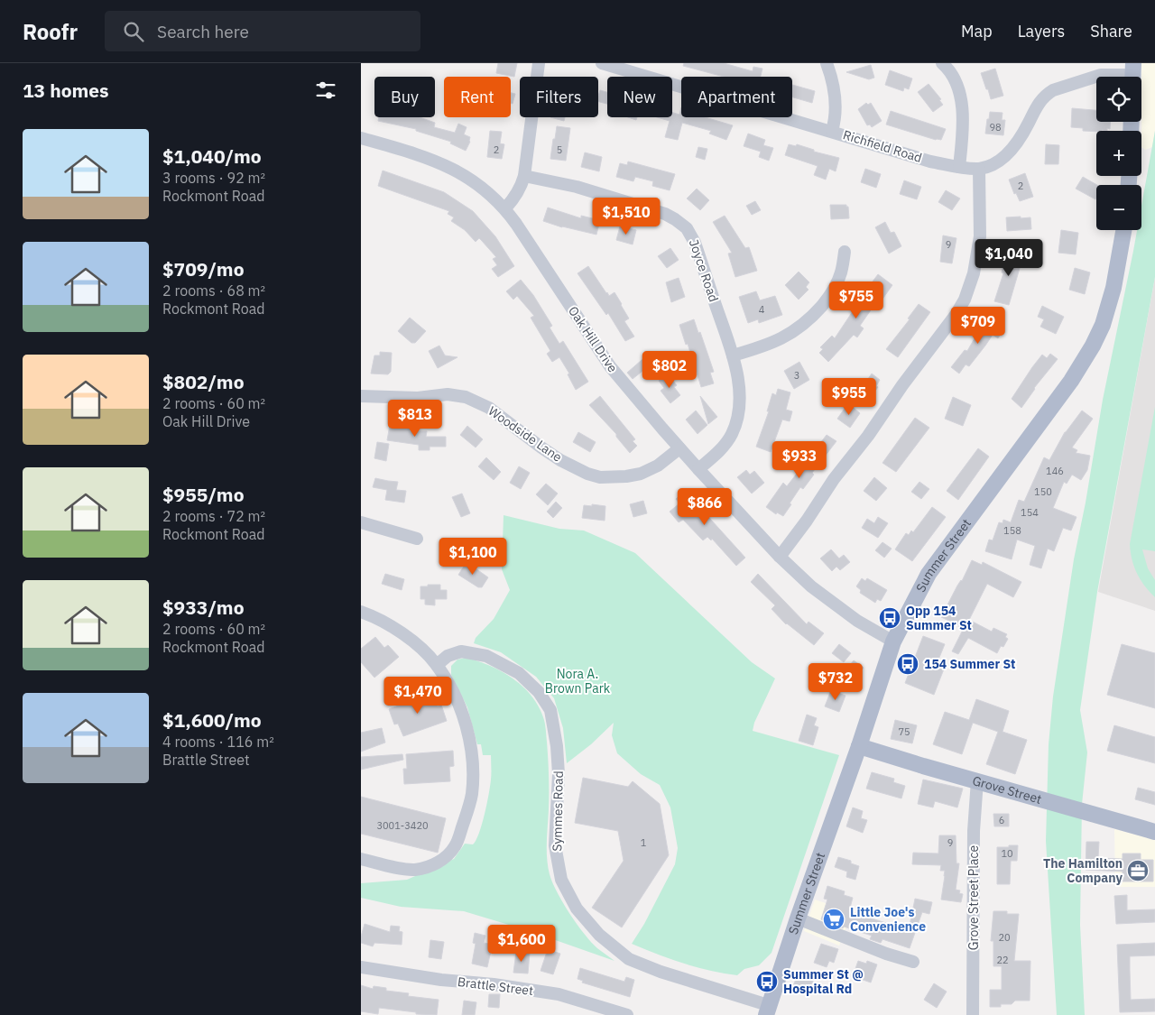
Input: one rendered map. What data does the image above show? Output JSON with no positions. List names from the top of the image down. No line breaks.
{"streets":{"main road":["Summer Street","Grove Street"],"street":["Richfield Road","Joyce Road","Oak Hill Drive","Woodside Lane","Symmes Road","Grove Street Place","Brattle Street"]},"crossings":[["Joyce Road","Oak Hill Drive"],["Oak Hill Drive","Woodside Lane"],["Oak Hill Drive","Summer Street"],["Summer Street","Grove Street"],["Summer Street","Symmes Road"],["Grove Street","Grove Street Place"]],"parks":["Nora A. Brown Park"],"places":{"bus stop":["Opp 154 Summer St","154 Summer St","Summer St @ Hospital Rd"],"office":["The Hamilton Company"],"supermarket":["Little Joe's Convenience"]},"house_numbers":["98","2","5","2","9","4","3","146","150","154","158","75","6","3001-3420","1","9","10","20","22"],"page":{"header":"Roofr","search":"Search here","nav":["Map","Layers","Share"],"heading":"13 homes","map_buttons":["+","−"],"chip":["Buy","Rent","Filters","New","Apartment"],"list":[{"name":"$1,040/mo","note":"3 rooms · 92 m² · Rockmont Road"},{"name":"$709/mo","note":"2 rooms · 68 m² · Rockmont Road"},{"name":"$802/mo","note":"2 rooms · 60 m² · Oak Hill Drive"},{"name":"$955/mo","note":"2 rooms · 72 m² · Rockmont Road"},{"name":"$933/mo","note":"2 rooms · 60 m² · Rockmont Road"},{"name":"$1,600/mo","note":"4 rooms · 116 m² · Brattle Street"}],"price":["$1,510","$1,040","$755","$709","$802","$955","$813","$933","$866","$1,100","$732","$1,470","$1,600"]}}
